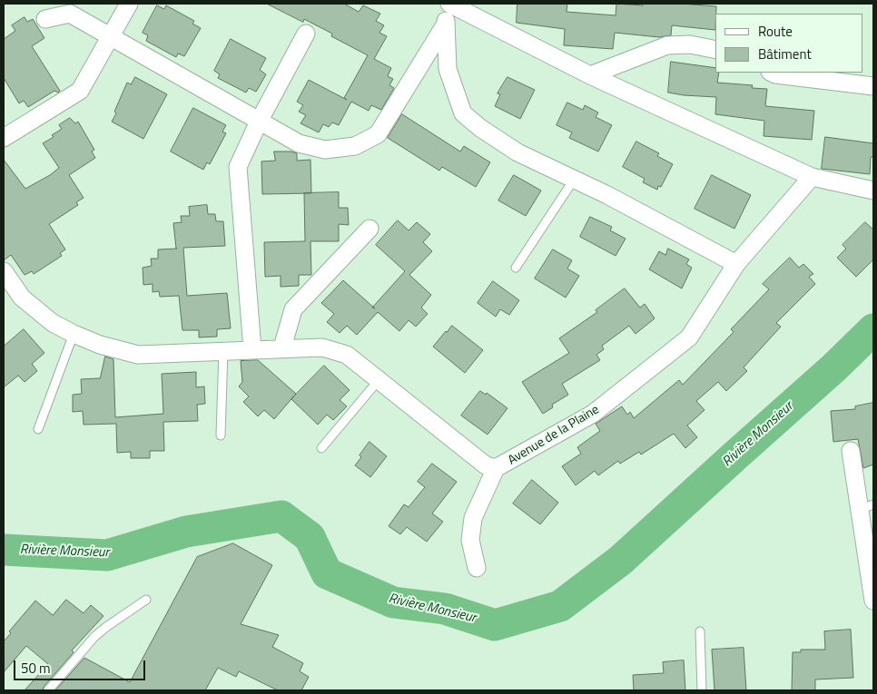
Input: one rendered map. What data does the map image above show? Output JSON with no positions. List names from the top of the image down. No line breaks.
{"streets":{"street":["Avenue de la Plaine"]},"water":["Rivière Monsieur"],"legend":["Route","Bâtiment"],"scale_bar":"50 m"}
